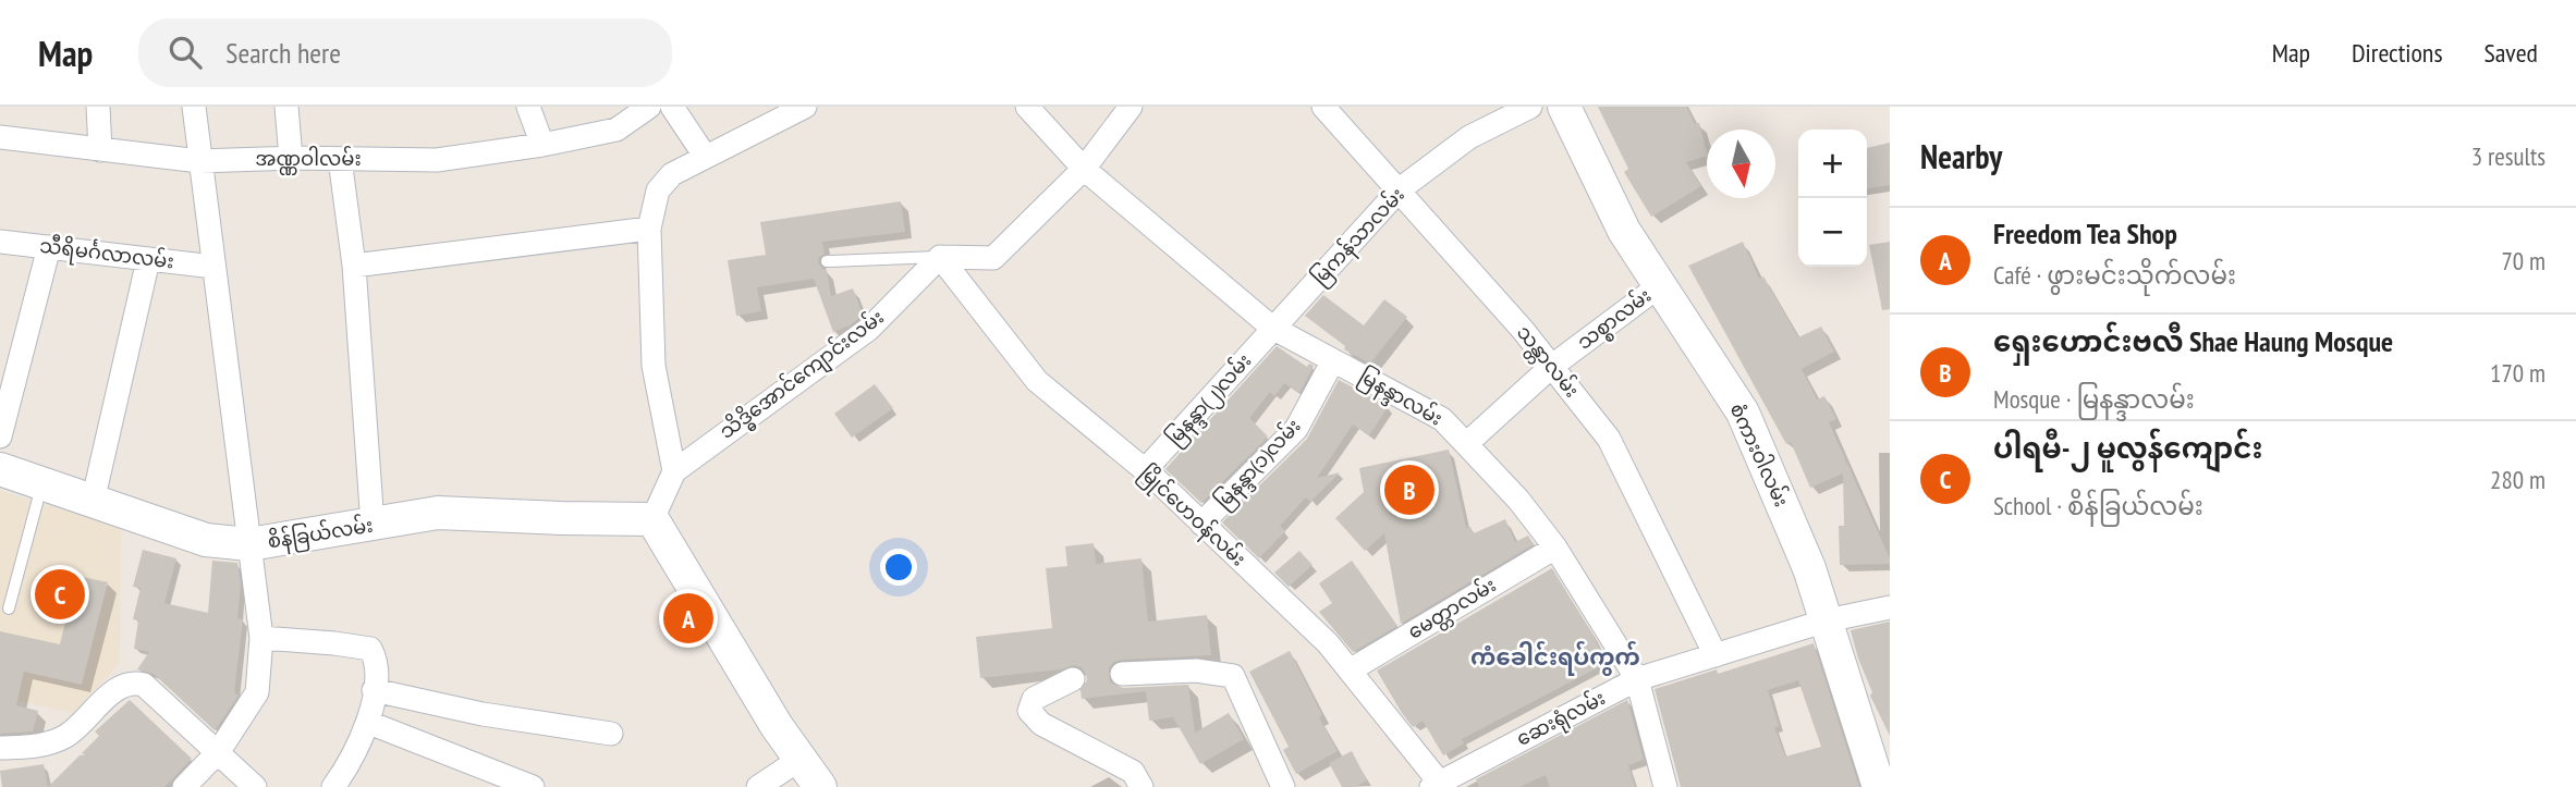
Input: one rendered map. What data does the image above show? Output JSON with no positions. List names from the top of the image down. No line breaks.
{"streets":{"street":["အဏ္ဏဝါလမ်း","မြကန်သာလမ်း","သီရိမင်္ဂလာလမ်း","သစ္စာလမ်း","သန္တာလမ်း","သိဒ္ဓိအောင်ကျောင်းလမ်း","မြနန္ဒာလမ်း","မြနန္ဒာ(၂)လမ်း","စံကားဝါလမ်း","မြနန္ဒာ(၁)လမ်း","မြိုင်ဟေဝန်လမ်း","စိန်ခြယ်လမ်း","မေတ္တာလမ်း","ဆေးရုံလမ်း"]},"crossings":[["မြကန်သာလမ်း","သန္တာလမ်း"],["မြကန်သာလမ်း","မြနန္ဒာလမ်း"],["မြကန်သာလမ်း","မြနန္ဒာ(၂)လမ်း"],["သစ္စာလမ်း","သန္တာလမ်း"],["သစ္စာလမ်း","မြနန္ဒာလမ်း"],["သစ္စာလမ်း","စံကားဝါလမ်း"],["သန္တာလမ်း","ဆေးရုံလမ်း"],["သိဒ္ဓိအောင်ကျောင်းလမ်း","မြိုင်ဟေဝန်လမ်း"],["သိဒ္ဓိအောင်ကျောင်းလမ်း","စိန်ခြယ်လမ်း"],["မြနန္ဒာလမ်း","မြနန္ဒာ(၂)လမ်း"],["မြနန္ဒာလမ်း","မြနန္ဒာ(၁)လမ်း"],["မြနန္ဒာလမ်း","မေတ္တာလမ်း"],["မြနန္ဒာလမ်း","ဆေးရုံလမ်း"],["မြနန္ဒာ(၂)လမ်း","မြိုင်ဟေဝန်လမ်း"],["စံကားဝါလမ်း","ဆေးရုံလမ်း"],["မြနန္ဒာ(၁)လမ်း","မြိုင်ဟေဝန်လမ်း"],["မြိုင်ဟေဝန်လမ်း","မေတ္တာလမ်း"],["မြိုင်ဟေဝန်လမ်း","ဆေးရုံလမ်း"]],"districts":["ကံခေါင်းရပ်ကွက်"],"north":"bottom","page":{"header":"Map","search":"Search here","nav":["Map","Directions","Saved"],"heading":["Nearby","3 results"],"map_buttons":["+","−"],"list":[{"mark":"A","name":"Freedom Tea Shop","note":"Café · ဖွားမင်းသိုက်လမ်း","value":"70 m"},{"mark":"B","name":"ရှေးဟောင်းဗလီ Shae Haung Mosque","note":"Mosque · မြနန္ဒာလမ်း","value":"170 m"},{"mark":"C","name":"ပါရမီ-၂ မူလွန်ကျောင်း","note":"School · စိန်ခြယ်လမ်း","value":"280 m"}],"pins":["B","C","A"]}}
